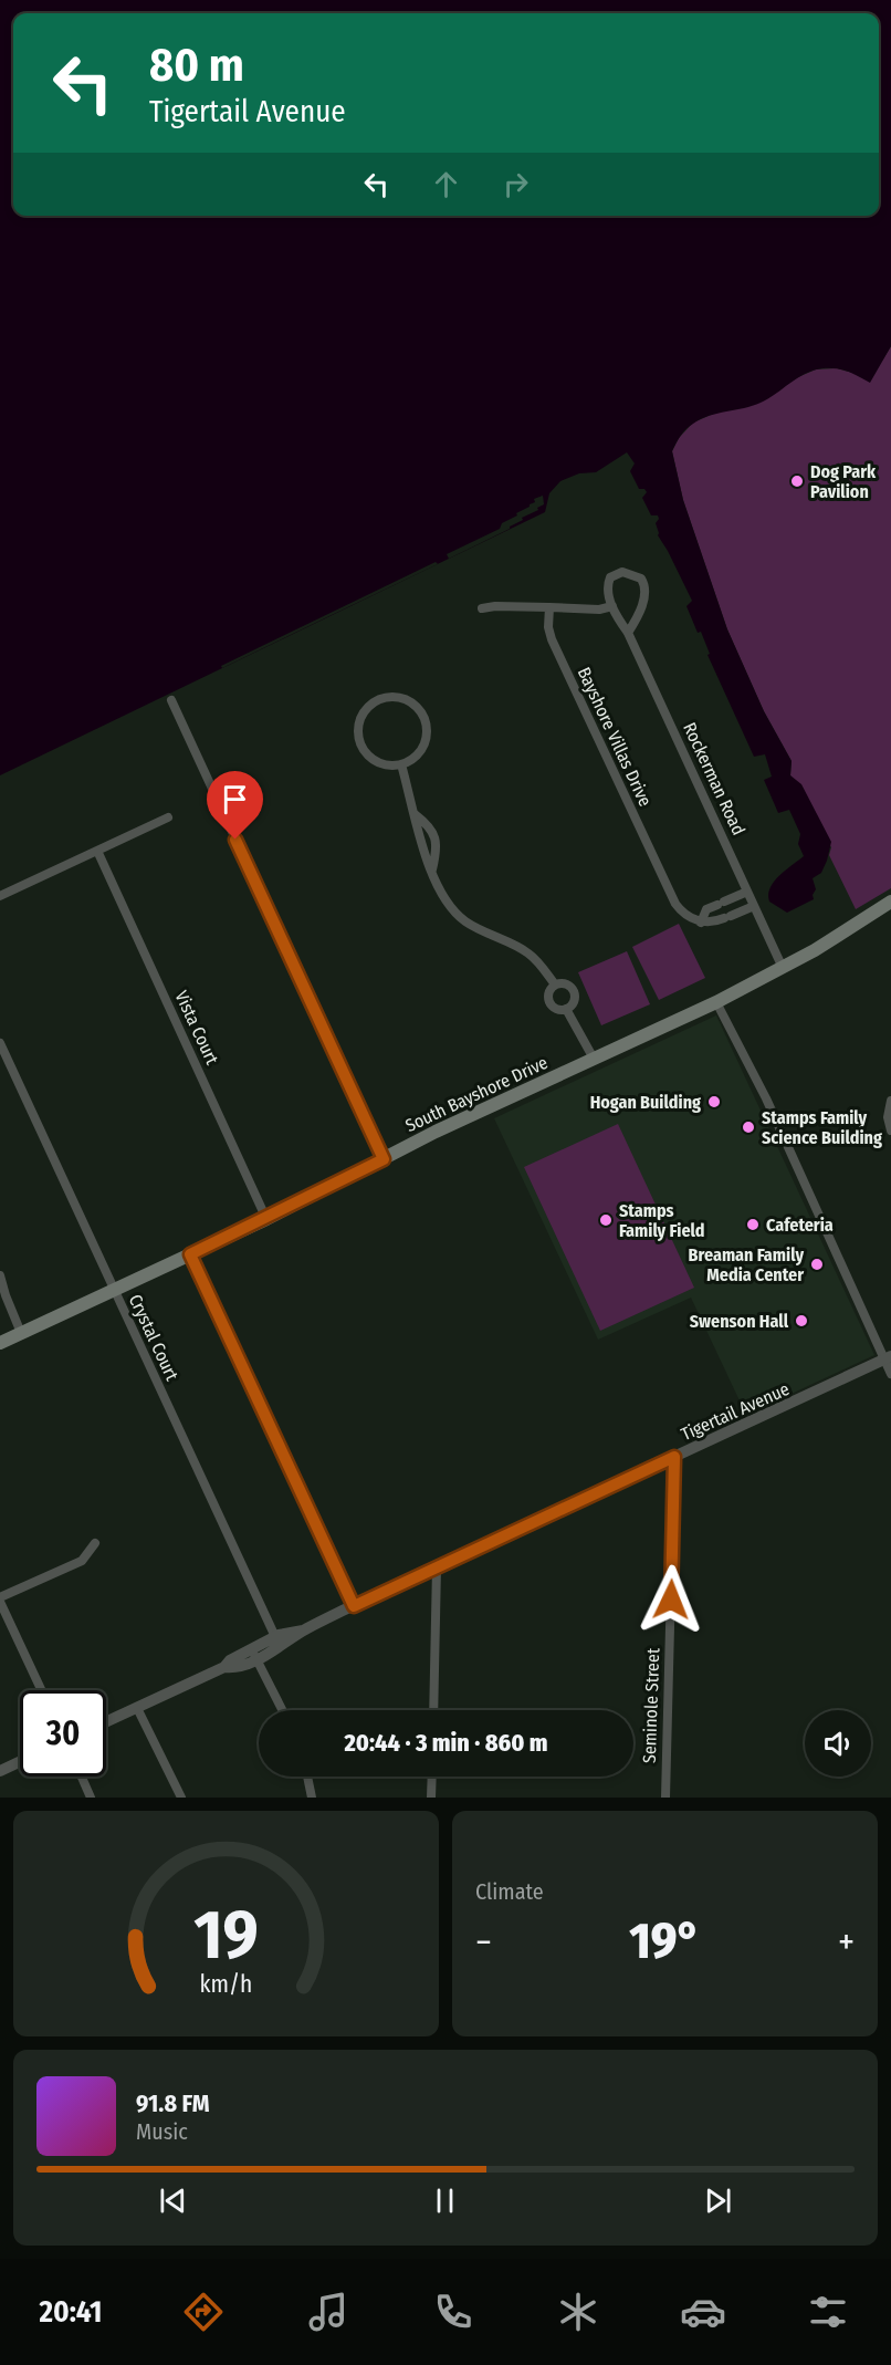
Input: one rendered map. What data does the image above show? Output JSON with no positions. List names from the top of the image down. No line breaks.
{"streets":{"main road":["South Bayshore Drive"],"street":["Bayshore Villas Drive","Rockerman Road","Vista Court","Crystal Court","Tigertail Avenue","Seminole Street"]},"crossings":[["Rockerman Road","South Bayshore Drive"],["Vista Court","South Bayshore Drive"],["South Bayshore Drive","Crystal Court"],["Crystal Court","Tigertail Avenue"],["Tigertail Avenue","Seminole Street"]],"places":["Dog Park Pavilion","Hogan Building","Stamps Family Science Building","Stamps Family Field","Cafeteria","Breaman Family Media Center","Swenson Hall"],"page":{"turn":["80 m","Tigertail Avenue"],"limit":"30","trip":"20:44 · 3 min · 860 m","tile":"Climate","heat":["−","19°","+"],"song":["91.8 FM","Music"],"tabs":"20:41","gauge":["19","km/h"]}}
